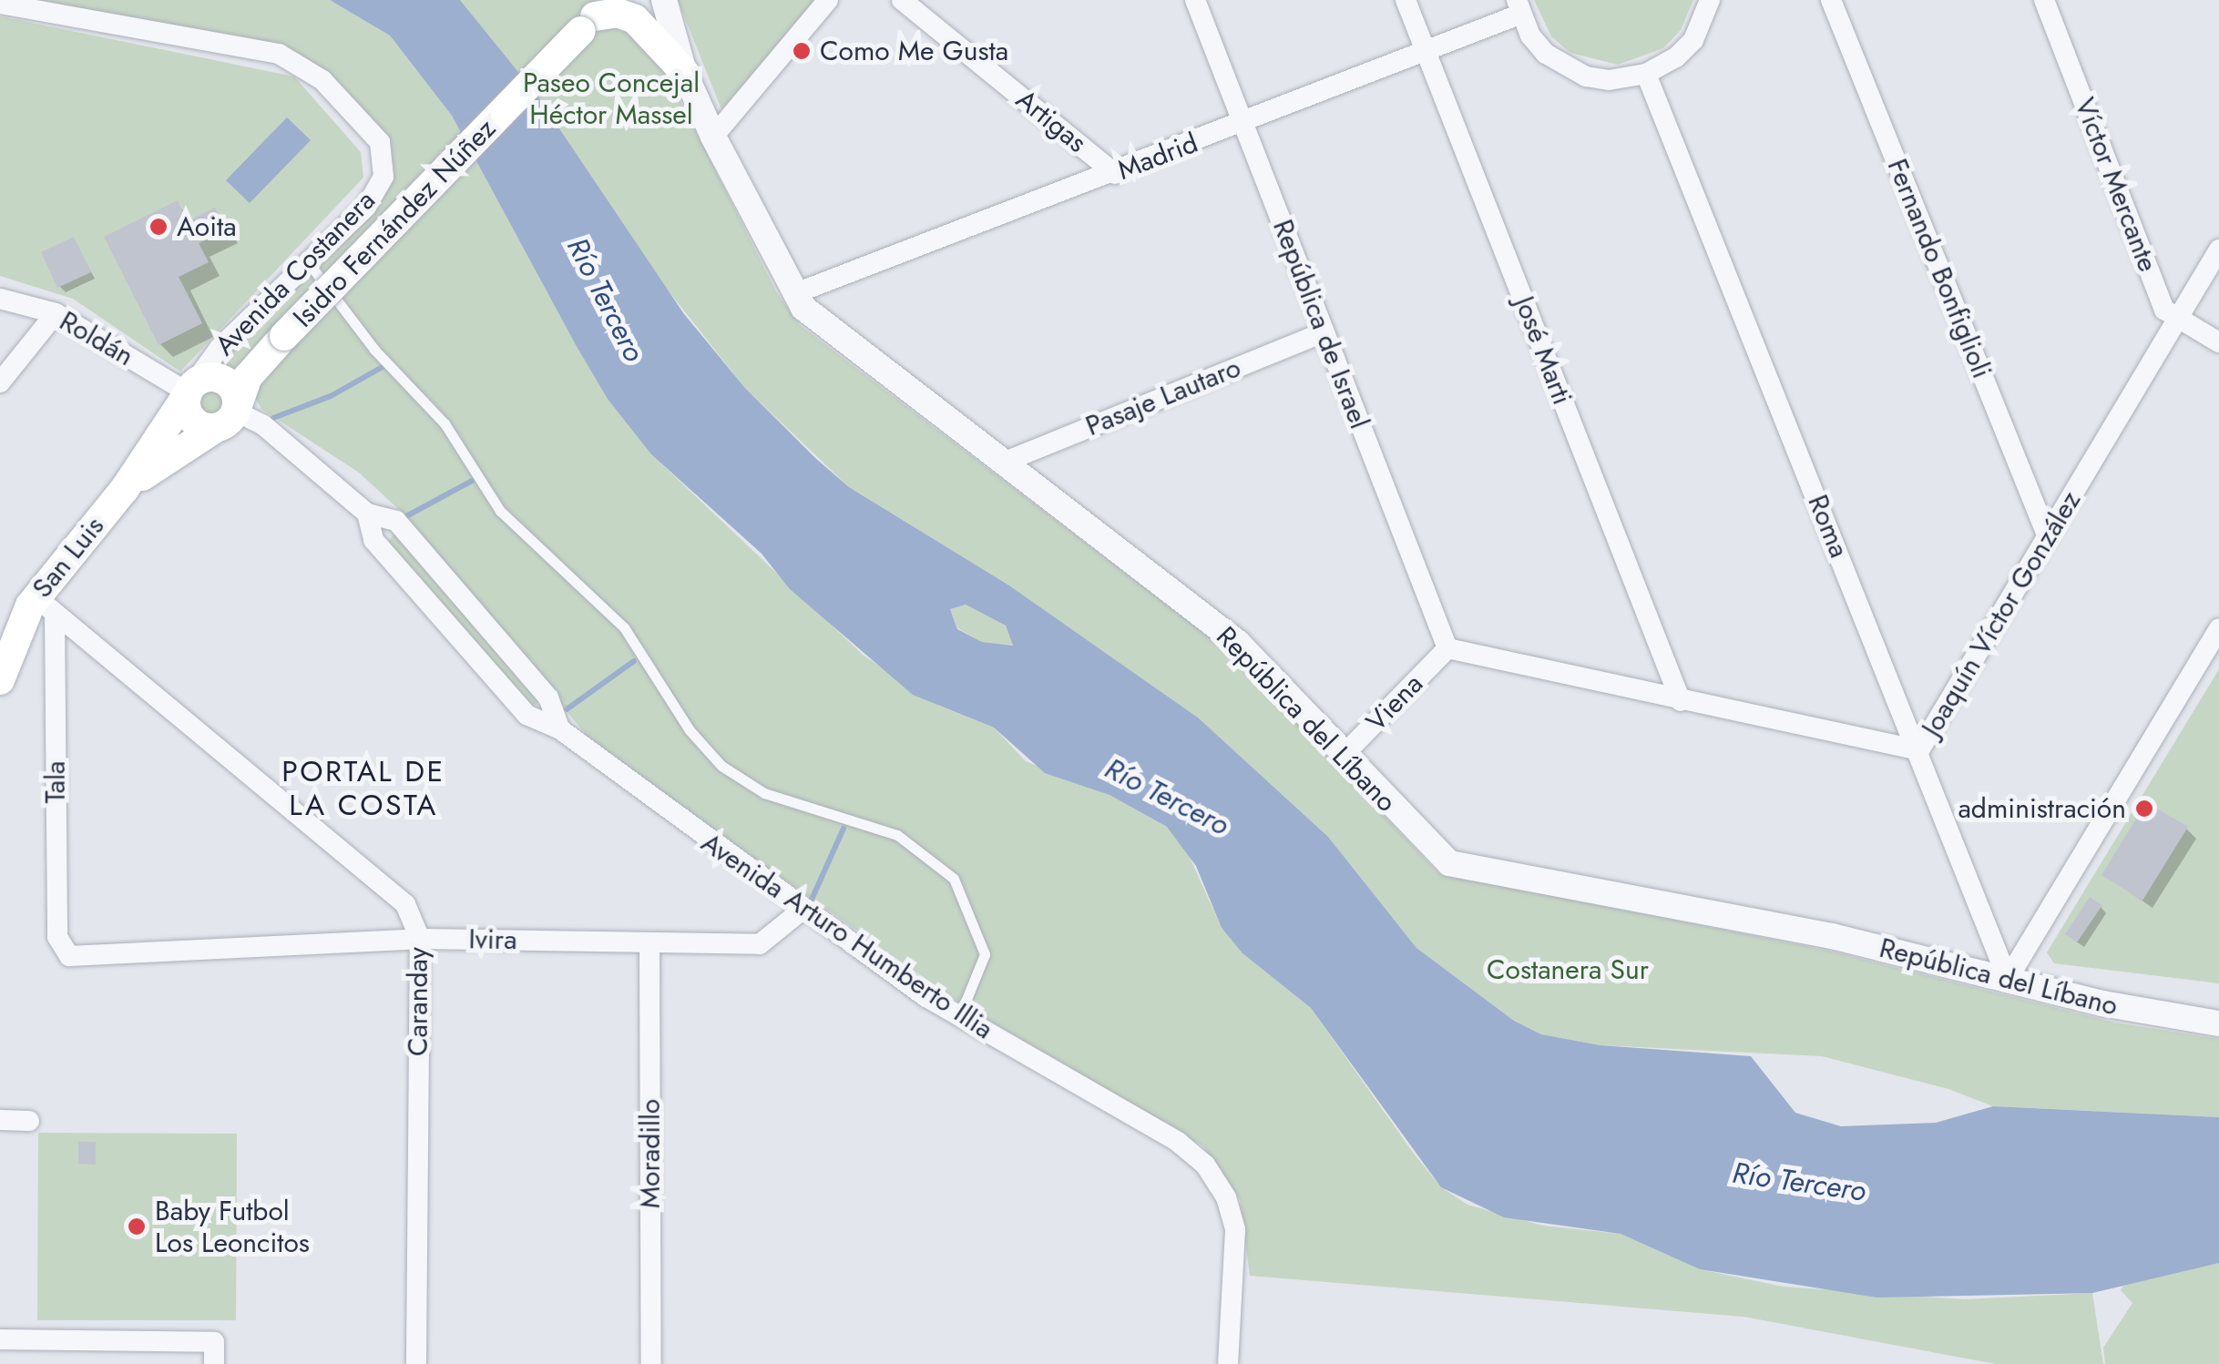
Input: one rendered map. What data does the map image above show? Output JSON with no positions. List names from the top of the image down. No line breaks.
{"streets":{"main road":["Isidro Fernández Núñez","San Luis"],"street":["Artigas","Madrid","Víctor Mercante","Fernando Bonfiglioli","Avenida Costanera","República de Israel","Roldán","José Marti","Pasaje Lautaro","Roma","Joaquín Víctor González","Viena","República del Líbano","Tala","Avenida Arturo Humberto Illia","Ivira","Caranday","Moradillo"]},"crossings":[["Artigas","Madrid"],["Madrid","República de Israel"],["Madrid","José Marti"],["Madrid","República del Líbano"],["Víctor Mercante","Joaquín Víctor González"],["Isidro Fernández Núñez","República del Líbano"],["Fernando Bonfiglioli","Joaquín Víctor González"],["Avenida Costanera","Roldán"],["Avenida Costanera","San Luis"],["República de Israel","Pasaje Lautaro"],["República de Israel","Joaquín Víctor González"],["República de Israel","Viena"],["Roldán","San Luis"],["José Marti","Joaquín Víctor González"],["Pasaje Lautaro","República del Líbano"],["Roma","Joaquín Víctor González"],["Roma","República del Líbano"],["San Luis","Tala"],["San Luis","Avenida Arturo Humberto Illia"],["San Luis","Caranday"],["Joaquín Víctor González","Viena"],["Viena","República del Líbano"],["Tala","Ivira"],["Tala","Caranday"],["Avenida Arturo Humberto Illia","Ivira"],["Ivira","Caranday"],["Ivira","Moradillo"]],"districts":["PORTAL DE LA COSTA"],"water":["Río Tercero"],"parks":["Paseo Concejal Héctor Massel","Costanera Sur"],"places":["Como Me Gusta","Aoita","administración","Baby Futbol Los Leoncitos"]}
